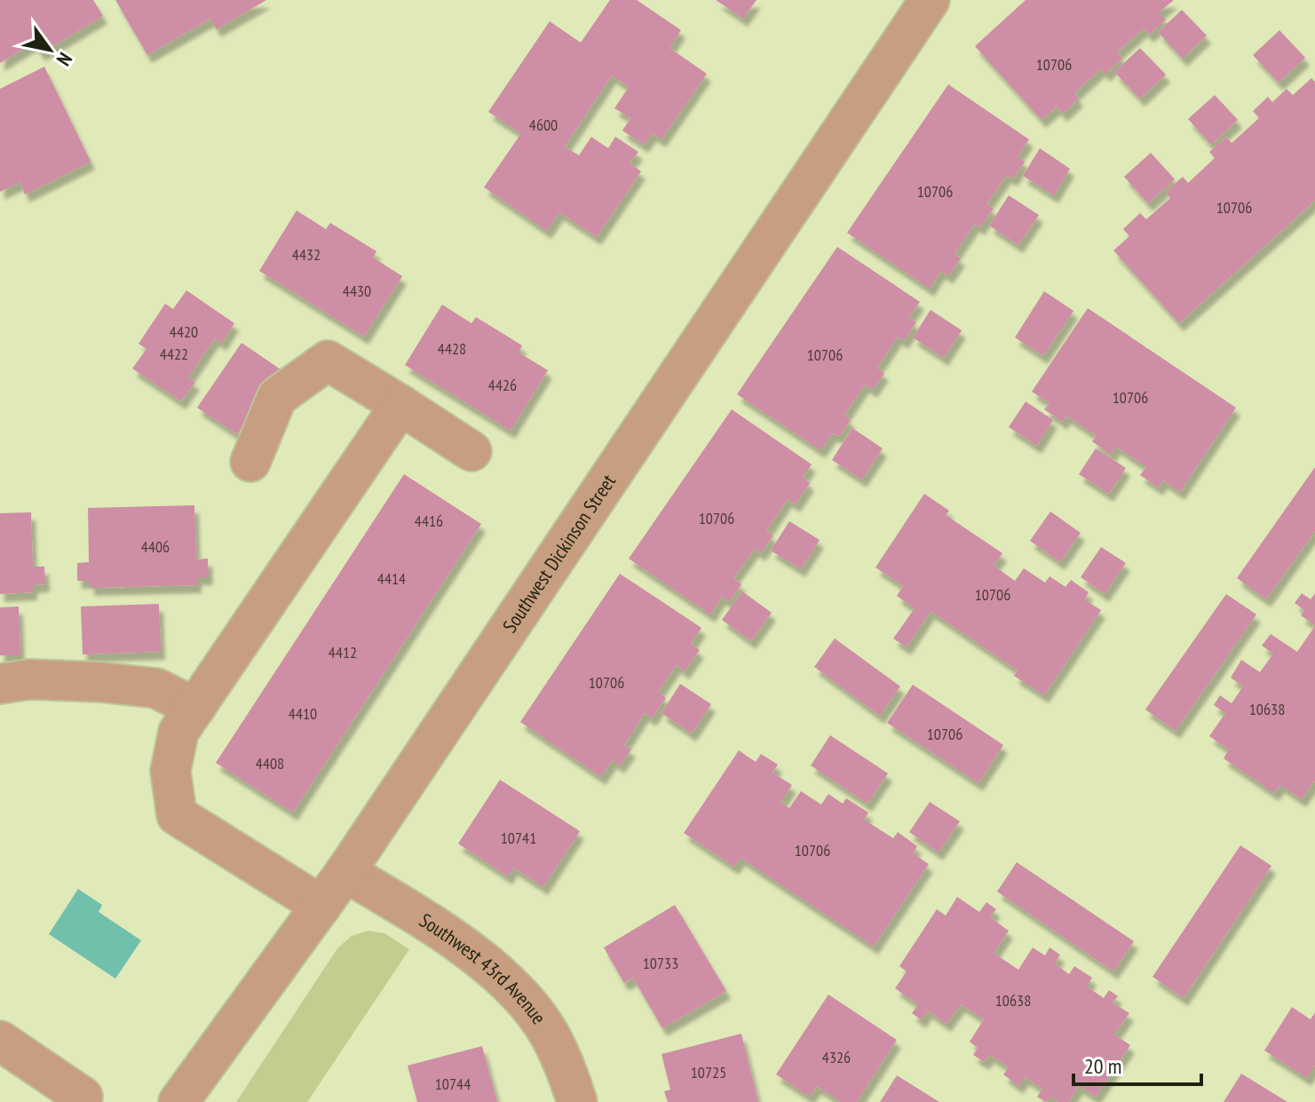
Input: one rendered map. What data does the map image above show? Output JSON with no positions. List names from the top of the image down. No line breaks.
{"streets":{"street":["Southwest Dickinson Street","Southwest 43rd Avenue"]},"crossings":[["Southwest Dickinson Street","Southwest 43rd Avenue"]],"house_numbers":["10706","4600","10706","10706","4432","4430","4420","4428","4422","10706","4426","10706","10706","4416","4406","4414","10706","4412","10706","10638","4410","10706","4408","10741","10706","10733","10638","4326","10725","10744"],"scale_bar":"20 m","north":"bottom right"}
